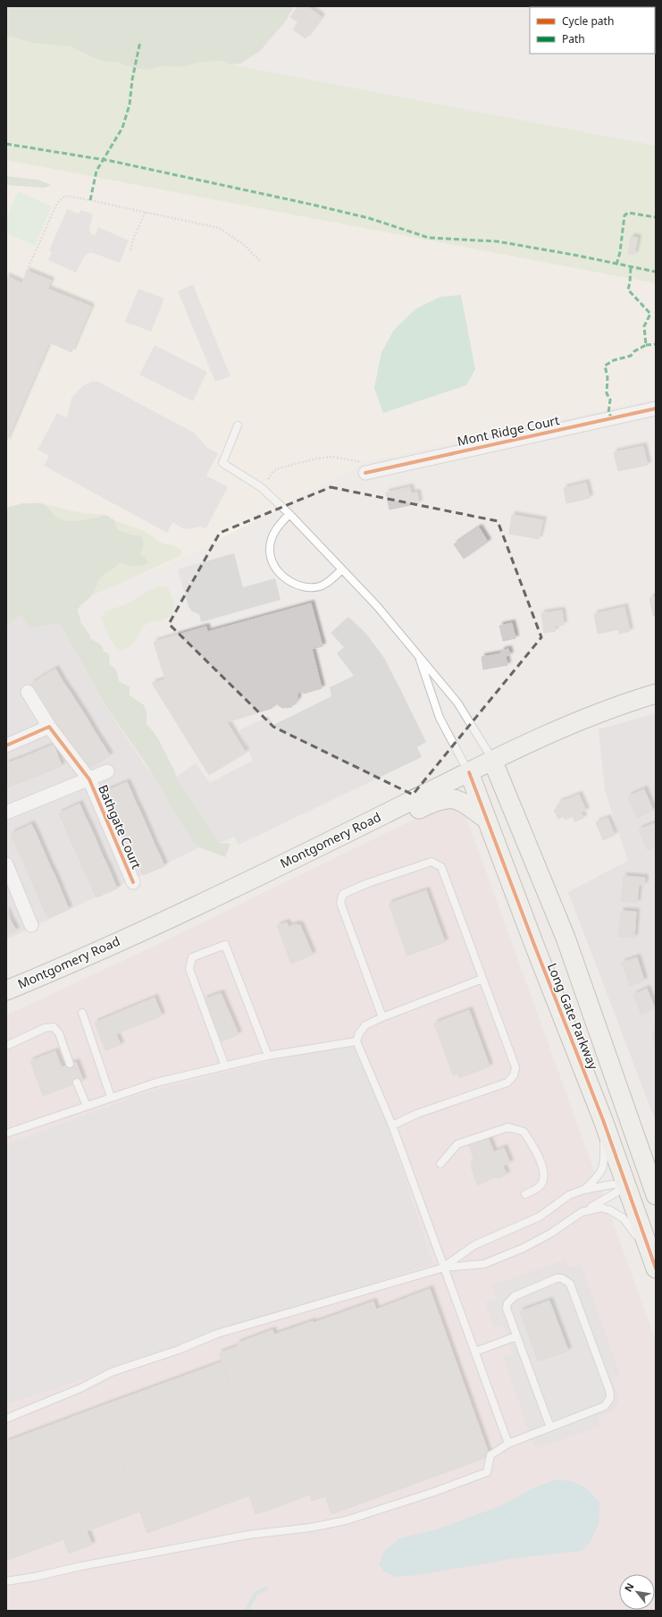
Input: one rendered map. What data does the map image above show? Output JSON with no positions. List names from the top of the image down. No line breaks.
{"streets":{"street":["Mont Ridge Court","Bathgate Court","Montgomery Road","Long Gate Parkway"]},"crossings":[["Montgomery Road","Long Gate Parkway"]],"legend":["Cycle path","Path"],"north":"top left"}
